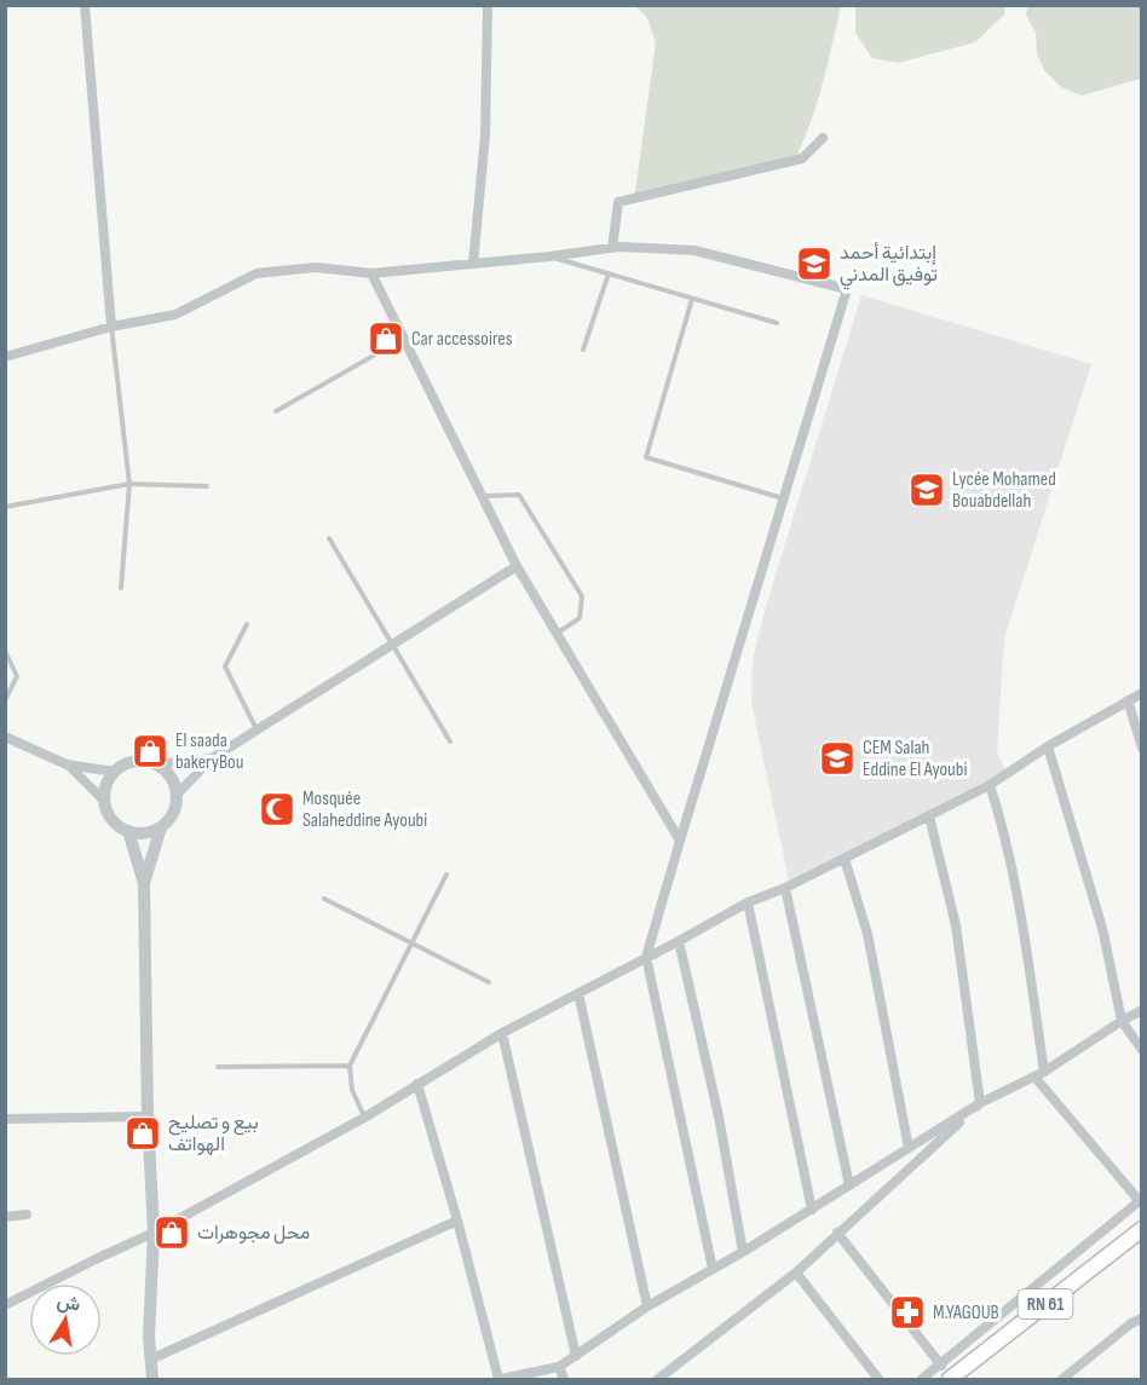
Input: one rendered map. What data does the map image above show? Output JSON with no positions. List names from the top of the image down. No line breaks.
{"streets":{"main road":["RN 61"]},"places":{"school or university":["إبتدائية أحمد توفيق المدني","Lycée Mohamed Bouabdellah","CEM Salah Eddine El Ayoubi"],"shop":["Car accessoires","El saada bakeryBou","بيع و تصليح الهواتف","محل مجوهرات"],"mosque":["Mosquée Salaheddine Ayoubi"],"pharmacy":["M.YAGOUB"]},"north":"top"}
